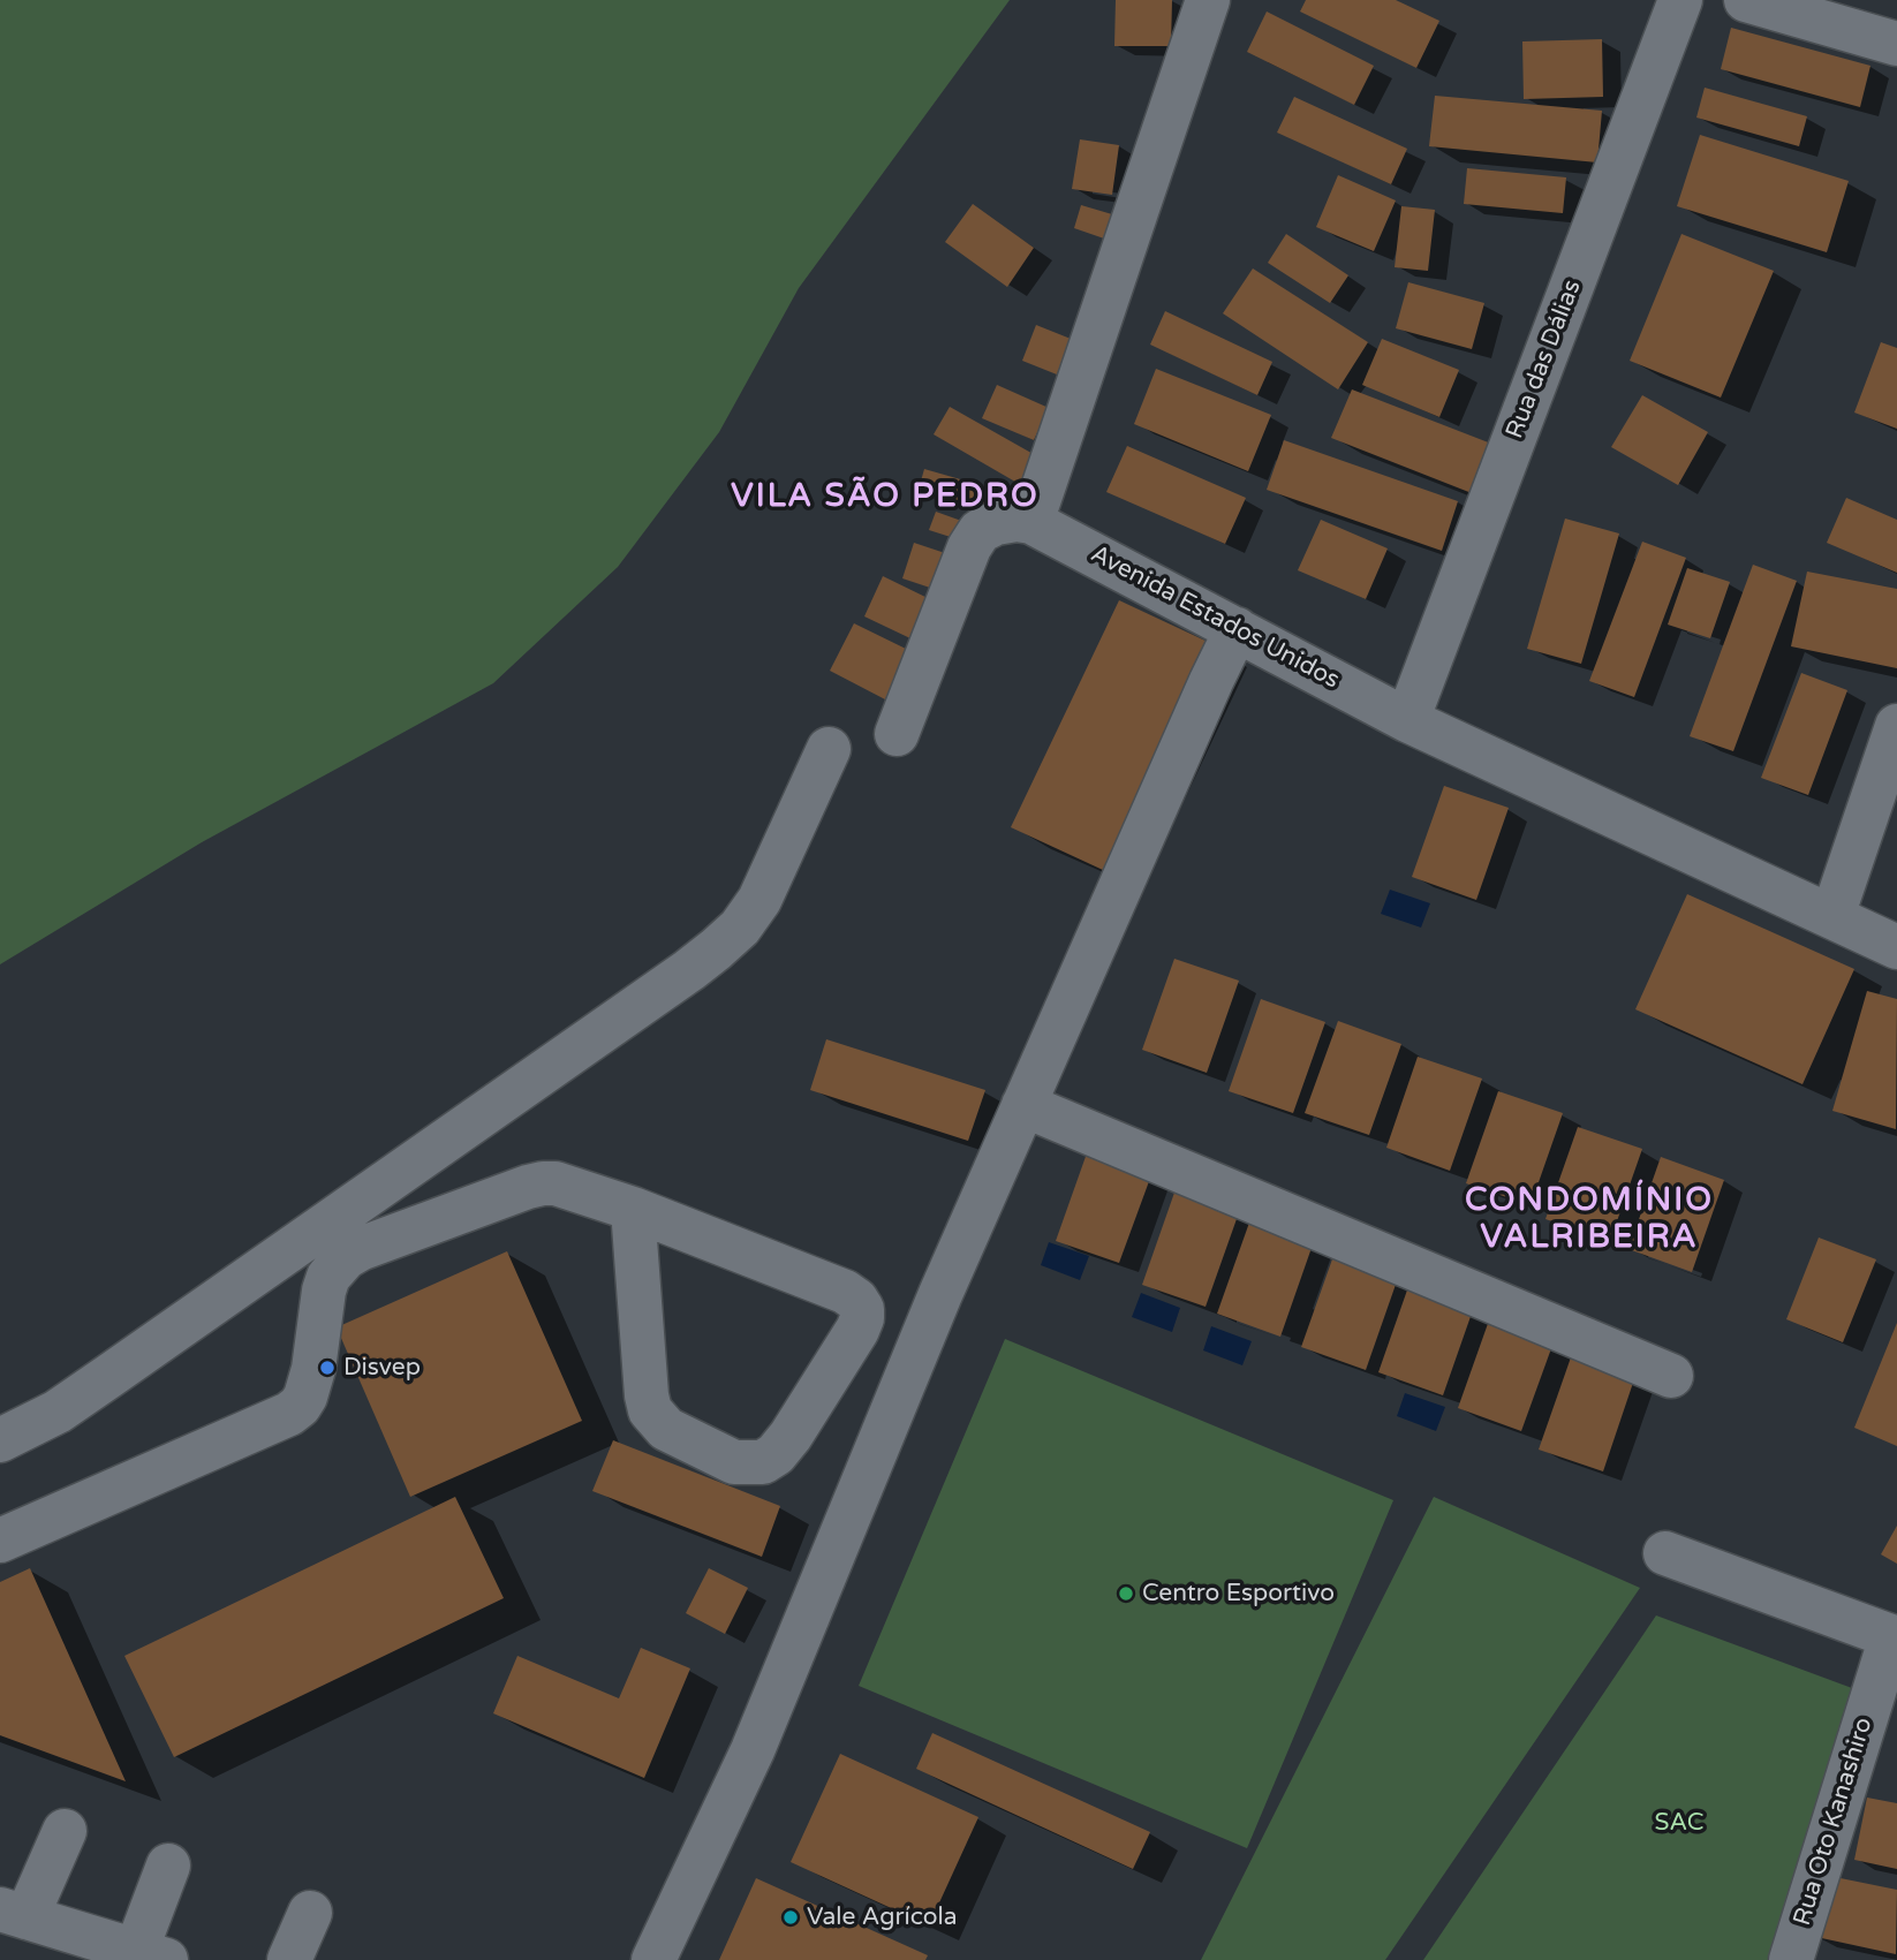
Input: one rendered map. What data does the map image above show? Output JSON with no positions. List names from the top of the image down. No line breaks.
{"streets":{"street":["Rua das Dálias","Avenida Estados Unidos","Rua Oto Kanashiro"]},"crossings":[["Rua das Dálias","Avenida Estados Unidos"]],"districts":["VILA SÃO PEDRO","CONDOMÍNIO VALRIBEIRA"],"parks":["SAC"],"places":["Disvep","Centro Esportivo","Vale Agrícola"]}
